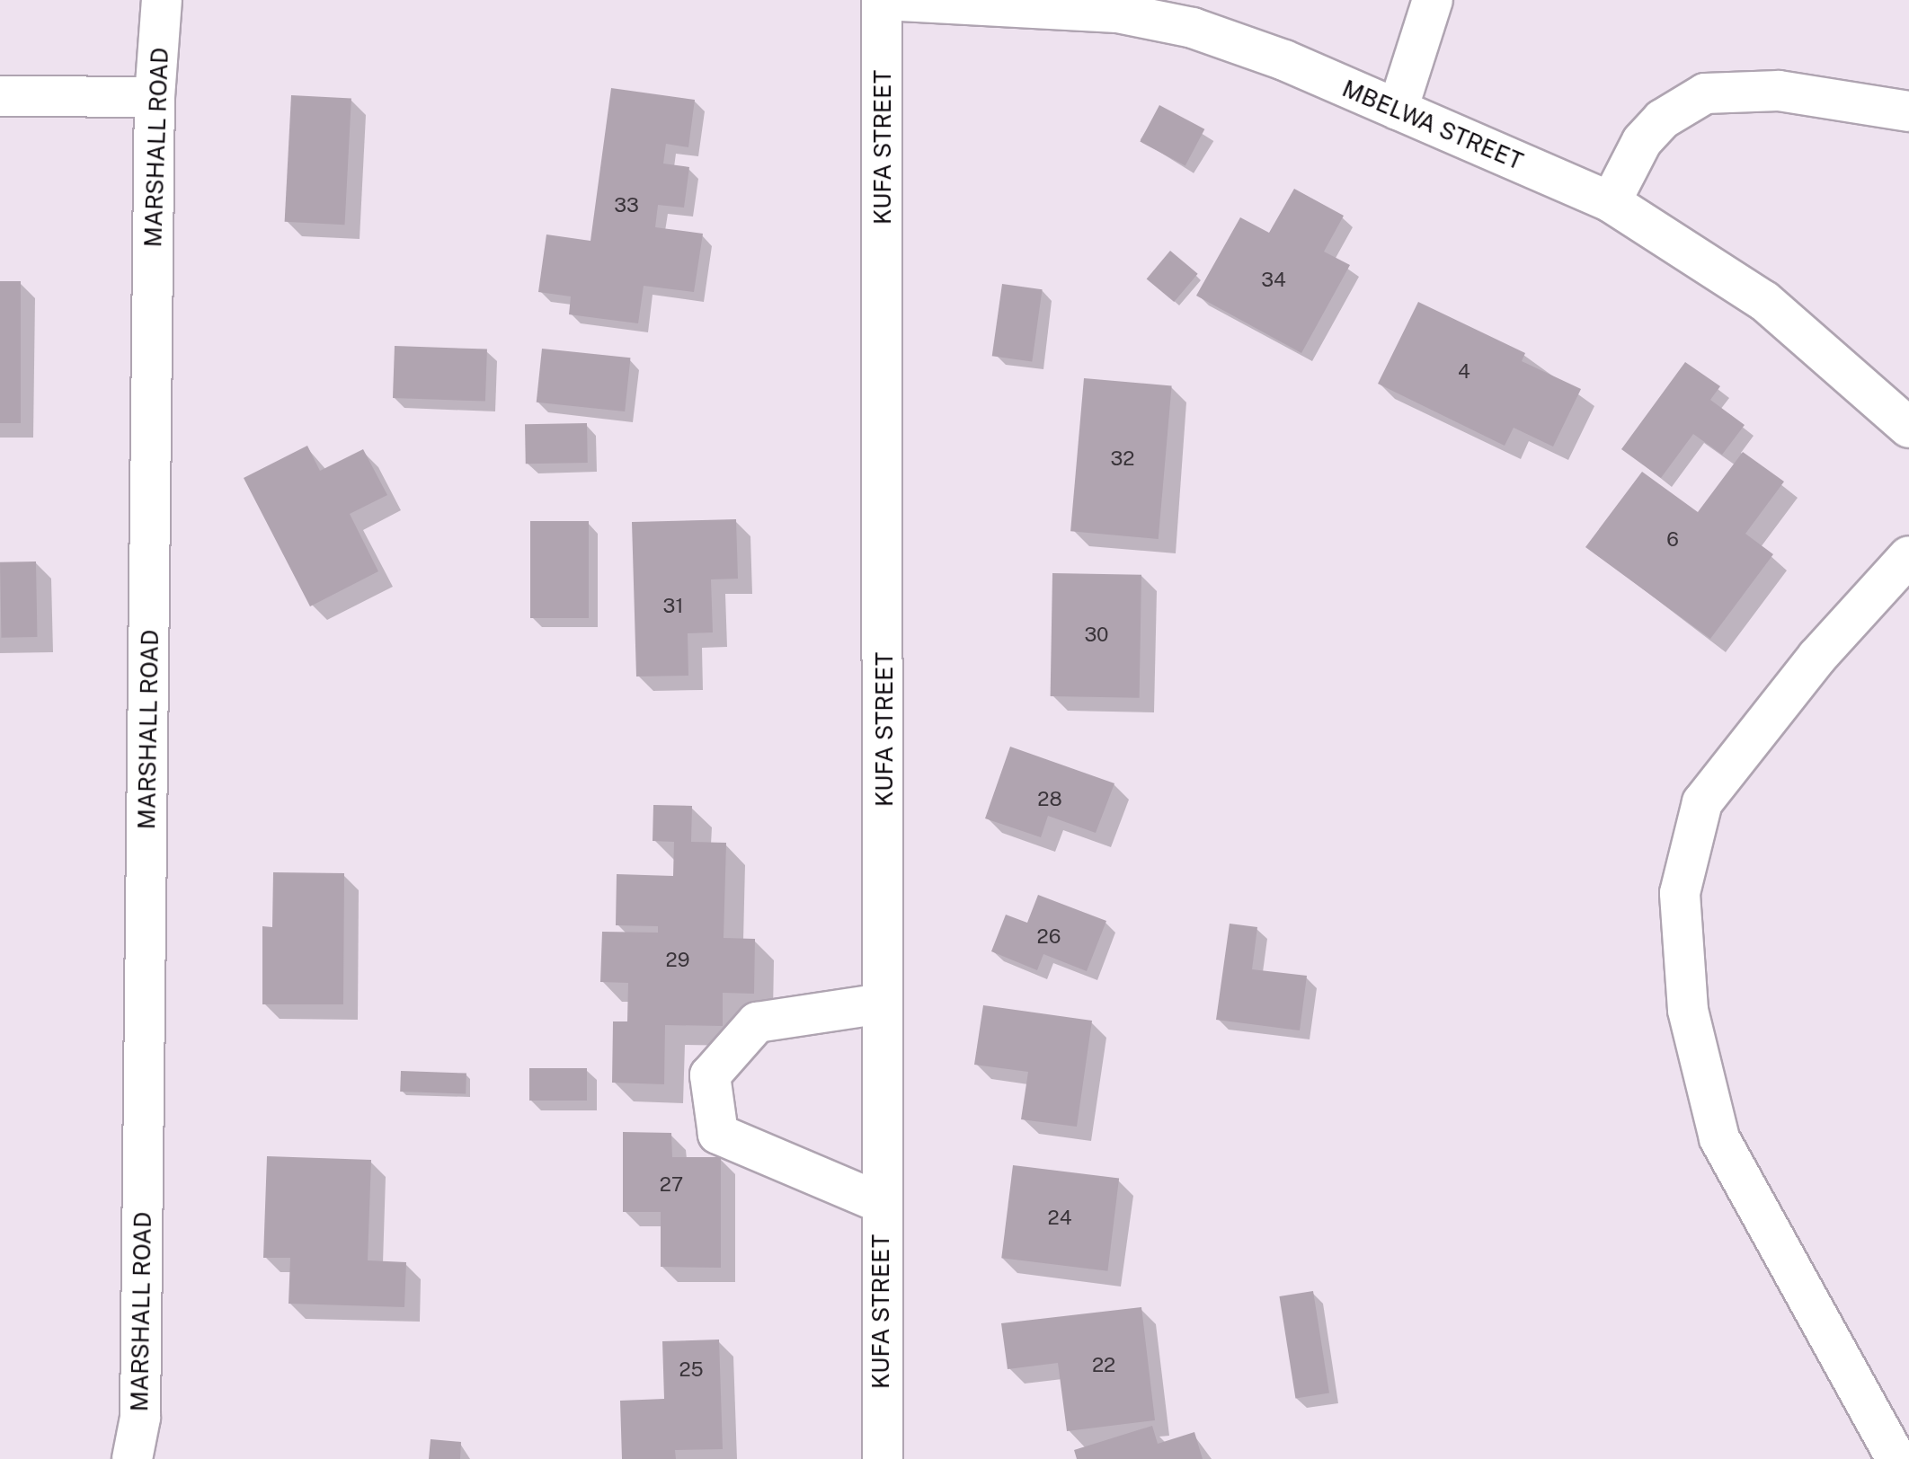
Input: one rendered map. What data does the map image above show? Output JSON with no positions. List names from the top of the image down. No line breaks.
{"streets":{"street":["MBELWA STREET","MARSHALL ROAD","KUFA STREET"]},"crossings":[["MBELWA STREET","KUFA STREET"]],"house_numbers":["33","34","4","32","6","31","30","28","26","29","27","24","22","25"]}
